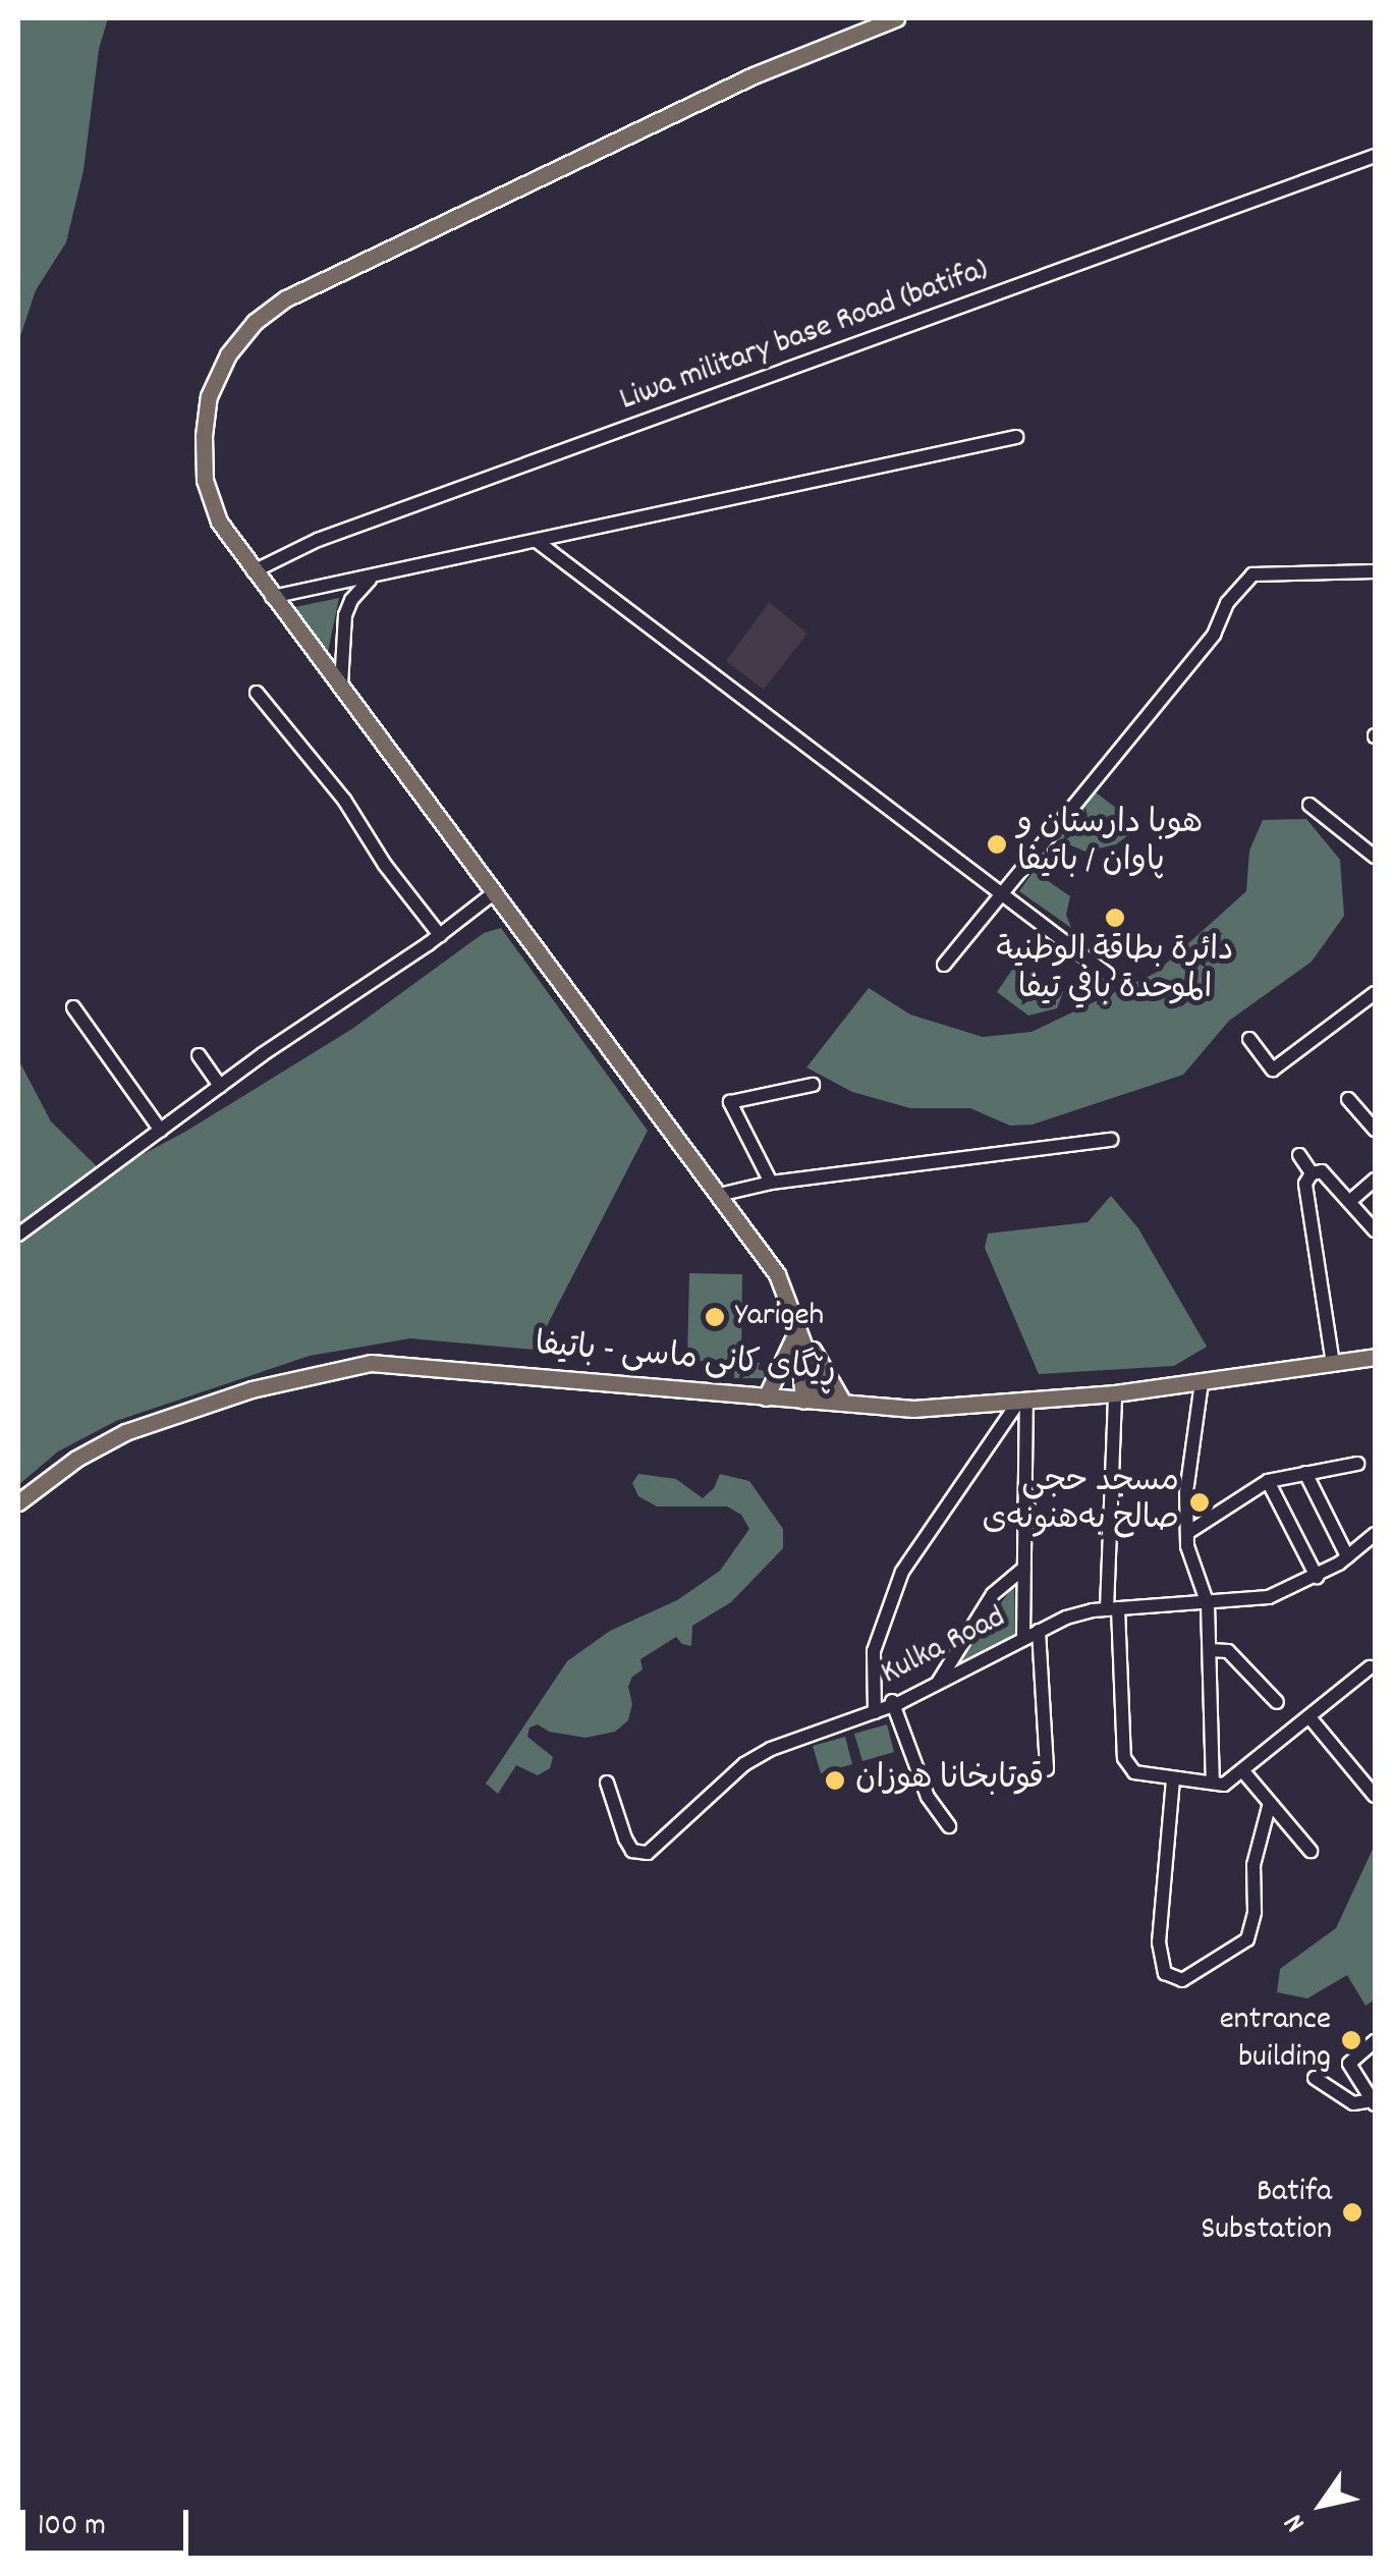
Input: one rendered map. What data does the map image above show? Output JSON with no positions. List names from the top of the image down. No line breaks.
{"streets":{"main road":["ڕێگای کانی ماسی - باتيفا"],"street":["Liwa military base Road (batifa)","Kulka Road"]},"places":["هوبا دارستان و پاوان / باتيفا","دائرة بطاقة الوطنية الموحدة بافي تيفا","Yarigeh","مسجد حجي صالح بەھنونەی","قوتابخانا هوزان","entrance building","Batifa Substation"],"scale_bar":"100 m","north":"bottom left"}
